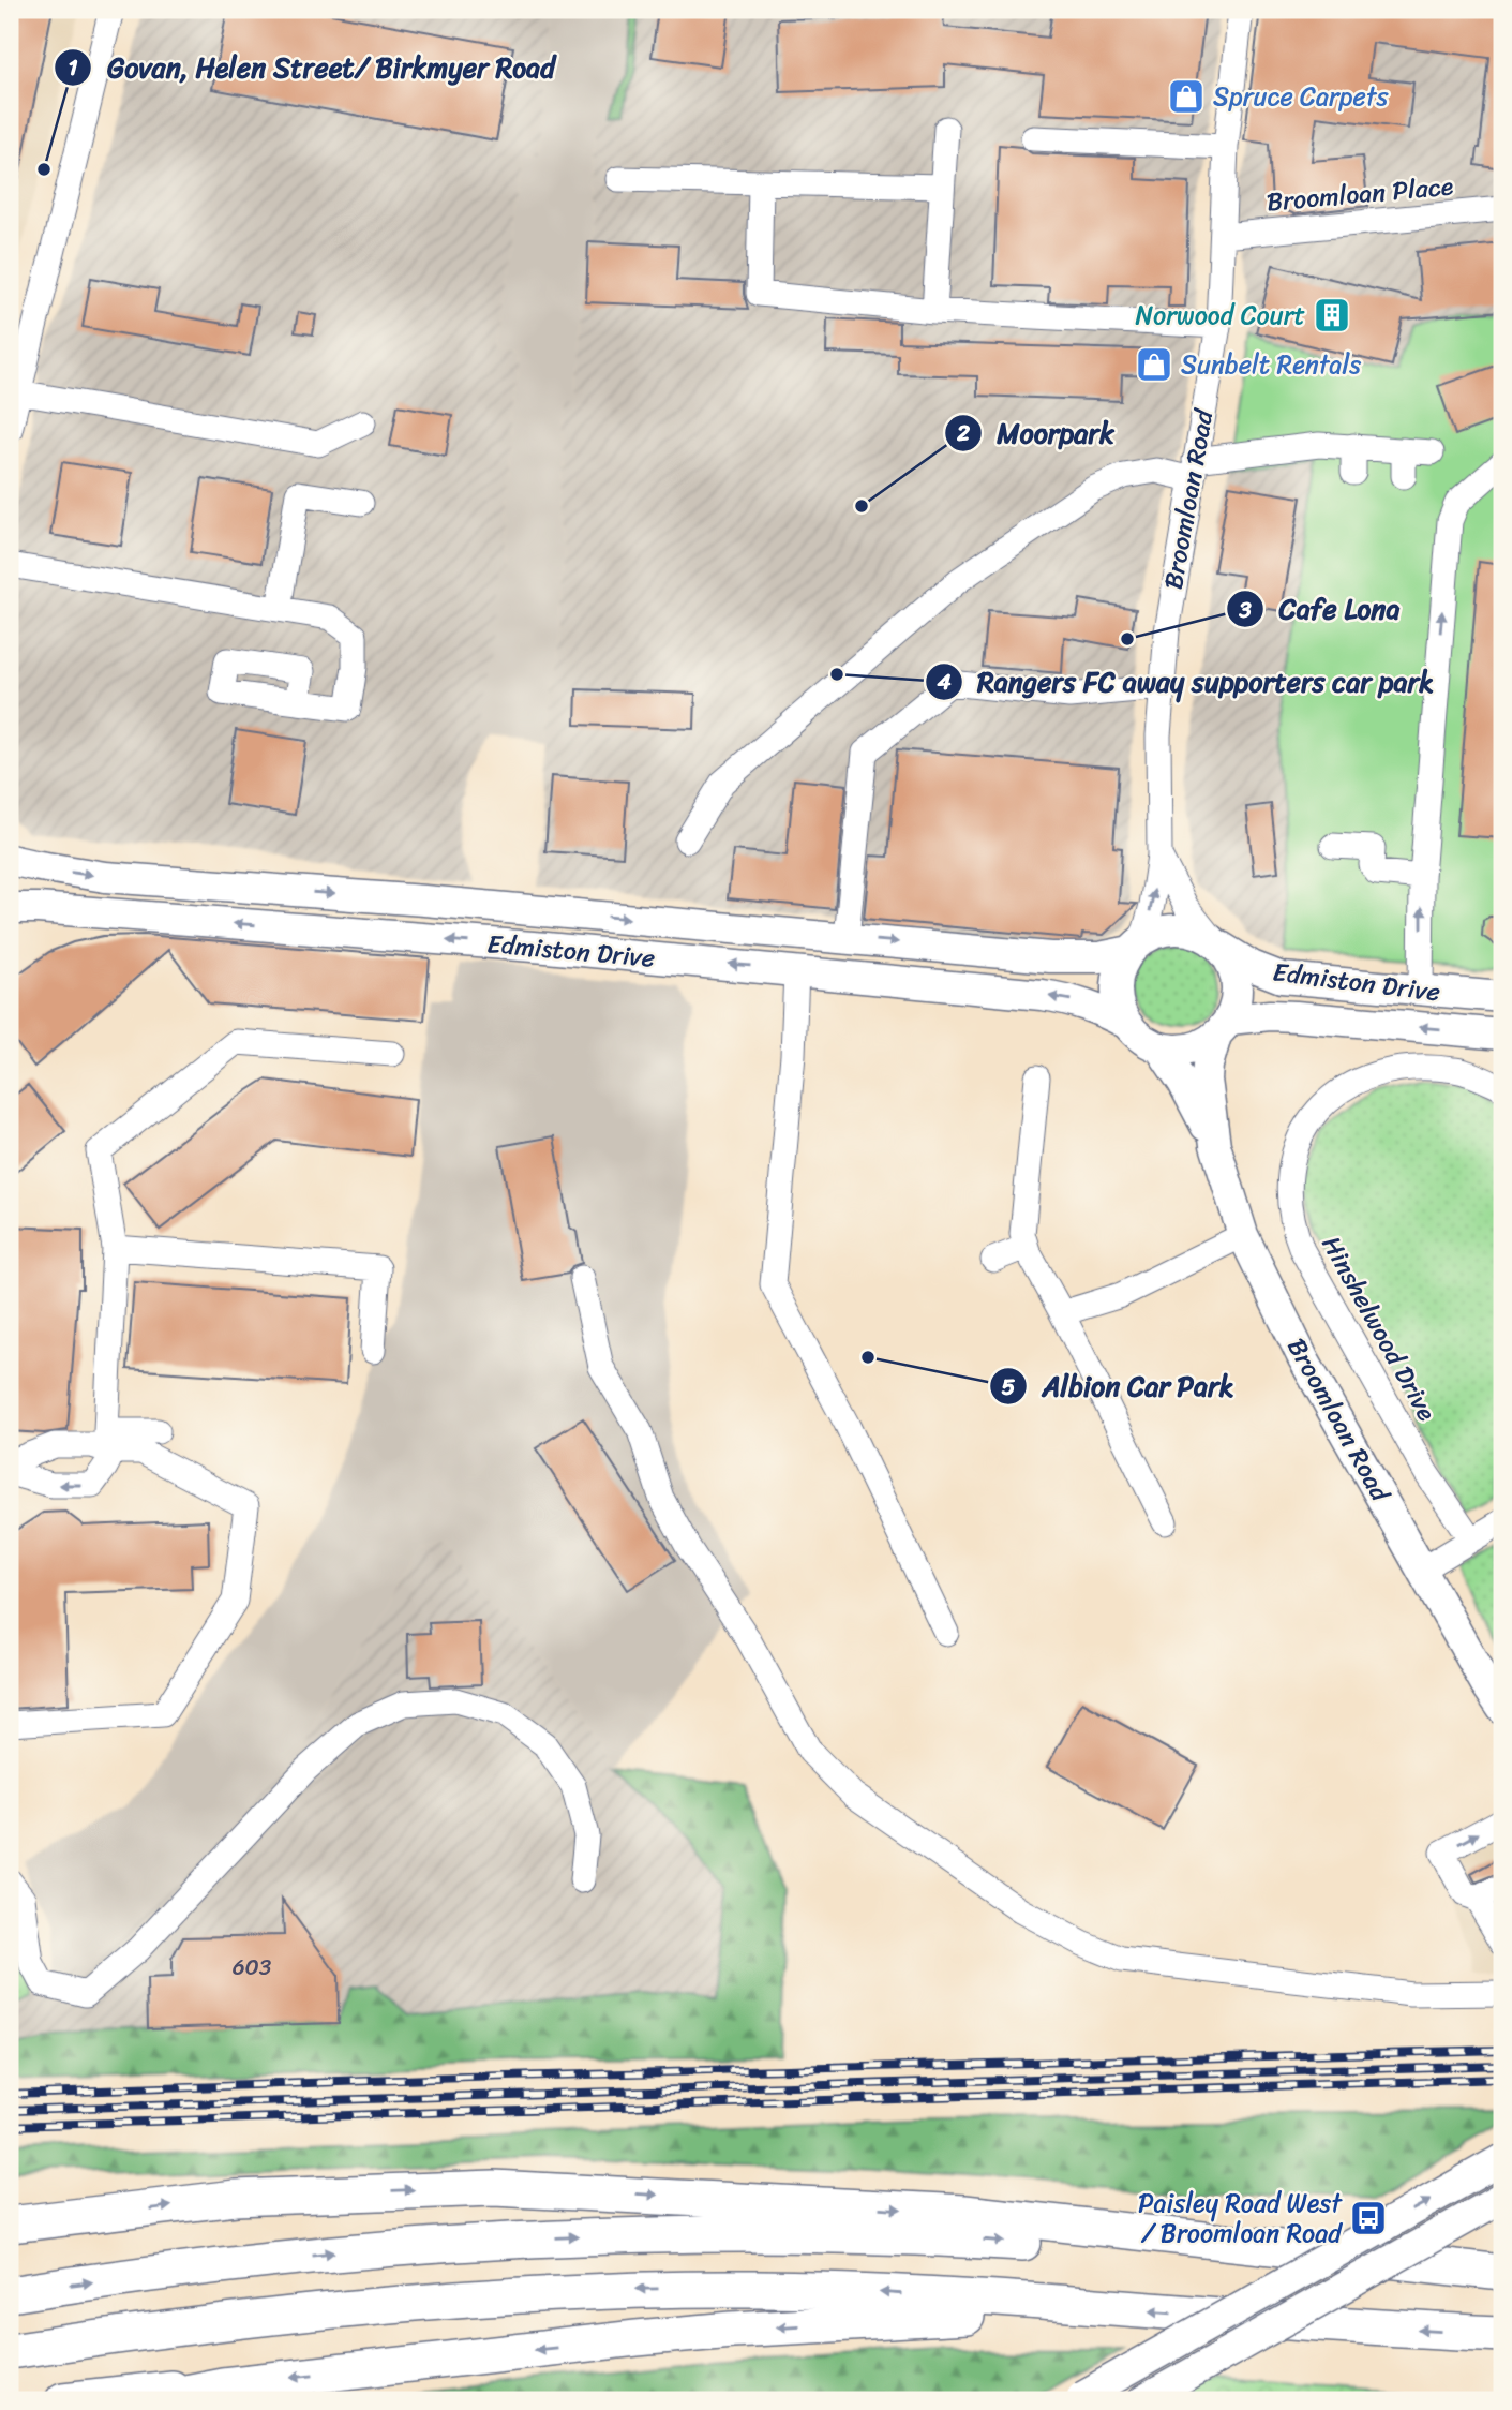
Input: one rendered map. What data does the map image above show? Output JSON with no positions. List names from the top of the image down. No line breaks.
{"streets":{"main road":["Broomloan Road","Edmiston Drive"],"street":["Broomloan Place","Hinshelwood Drive"]},"crossings":[["Broomloan Place","Broomloan Road"],["Broomloan Road","Edmiston Drive"]],"places":{"shop":["Spruce Carpets","Sunbelt Rentals"],"other":["Govan, Helen Street/ Birkmyer Road","Moorpark","Cafe Lona","Rangers FC away supporters car park","Albion Car Park"],"building":["Norwood Court"],"bus stop":["Paisley Road West / Broomloan Road"]},"house_numbers":["603"]}
